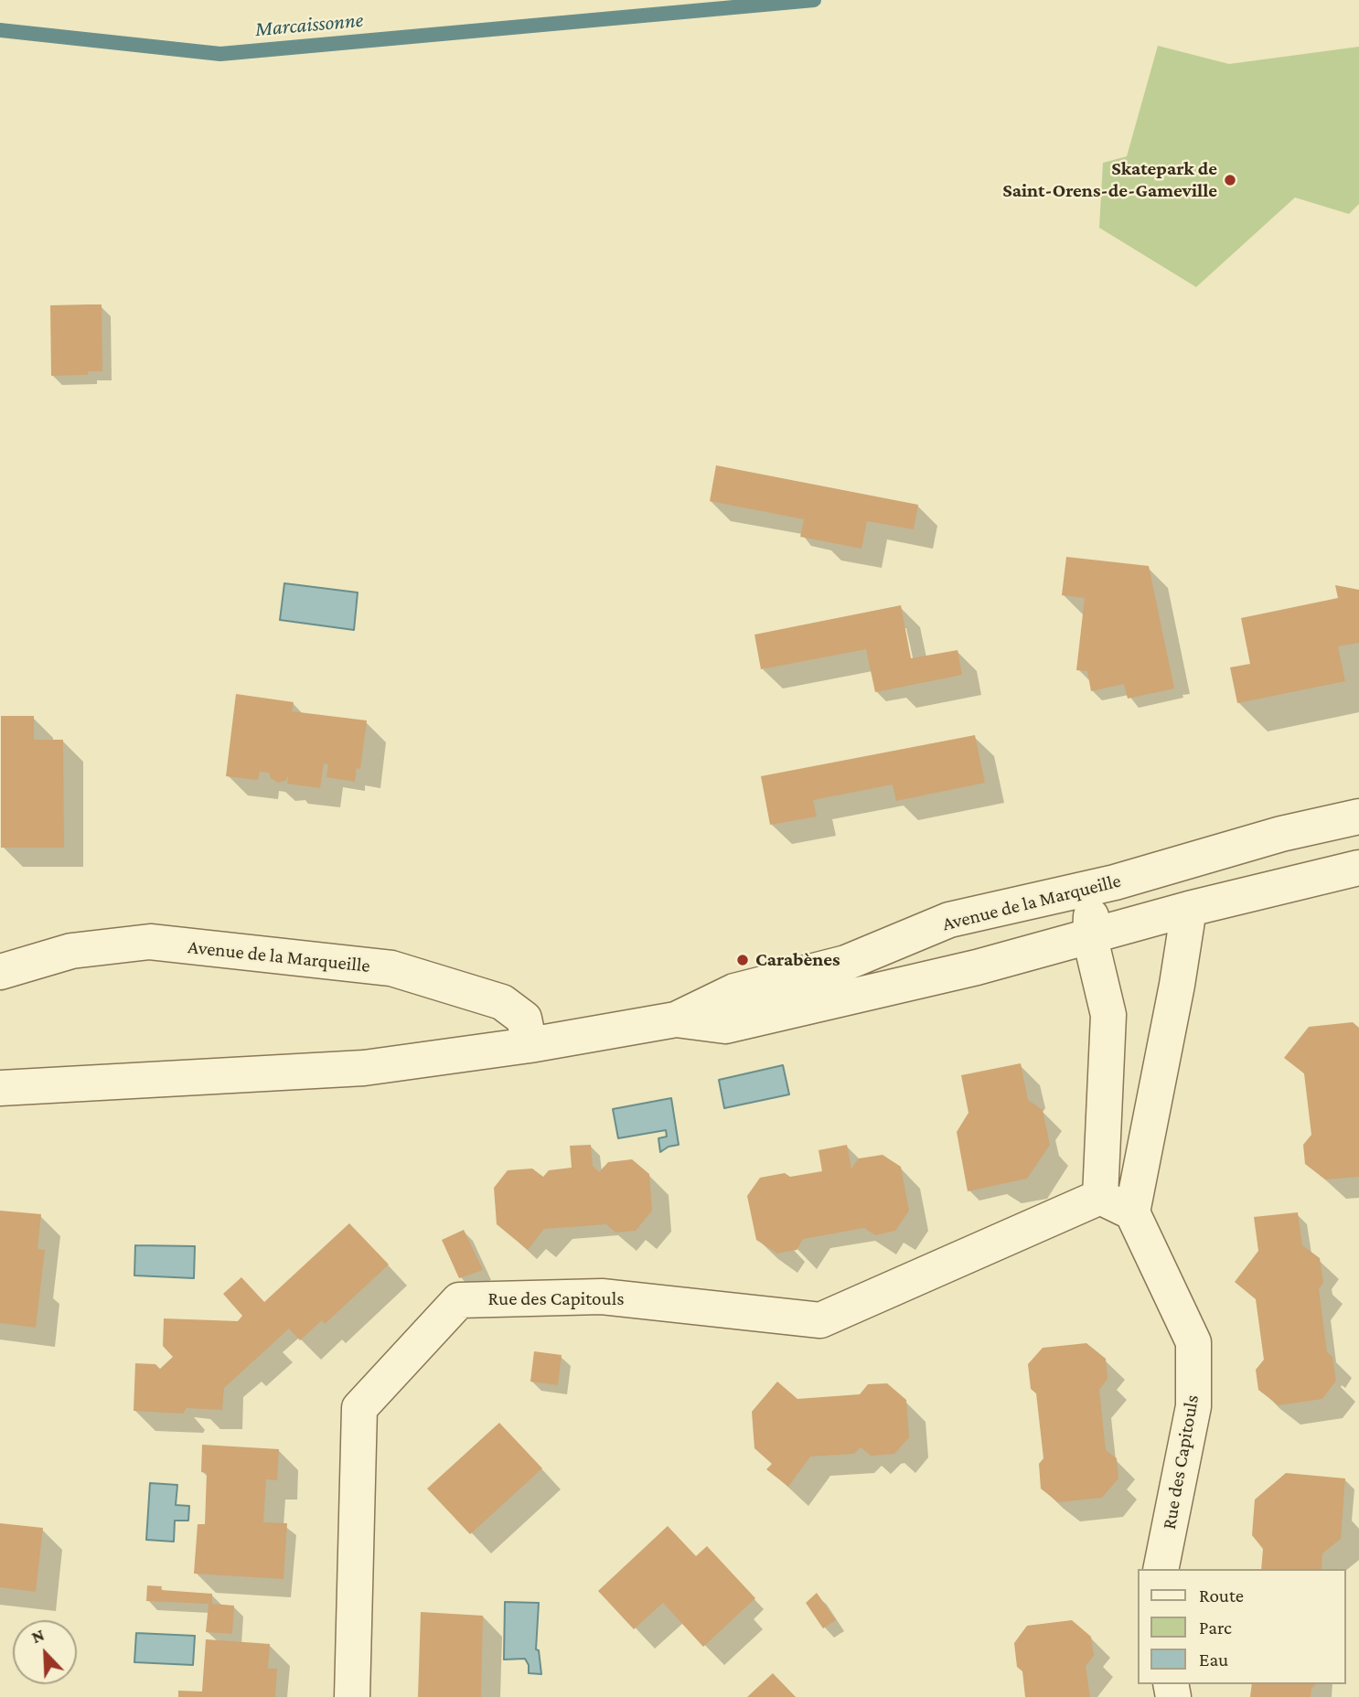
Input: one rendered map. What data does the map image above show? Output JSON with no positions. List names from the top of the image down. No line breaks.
{"streets":{"street":["Avenue de la Marqueille","Rue des Capitouls"]},"water":["Marcaissonne"],"places":["Skatepark de Saint-Orens-de-Gameville","Carabènes"],"legend":["Route","Parc","Eau"],"north":"top left"}
